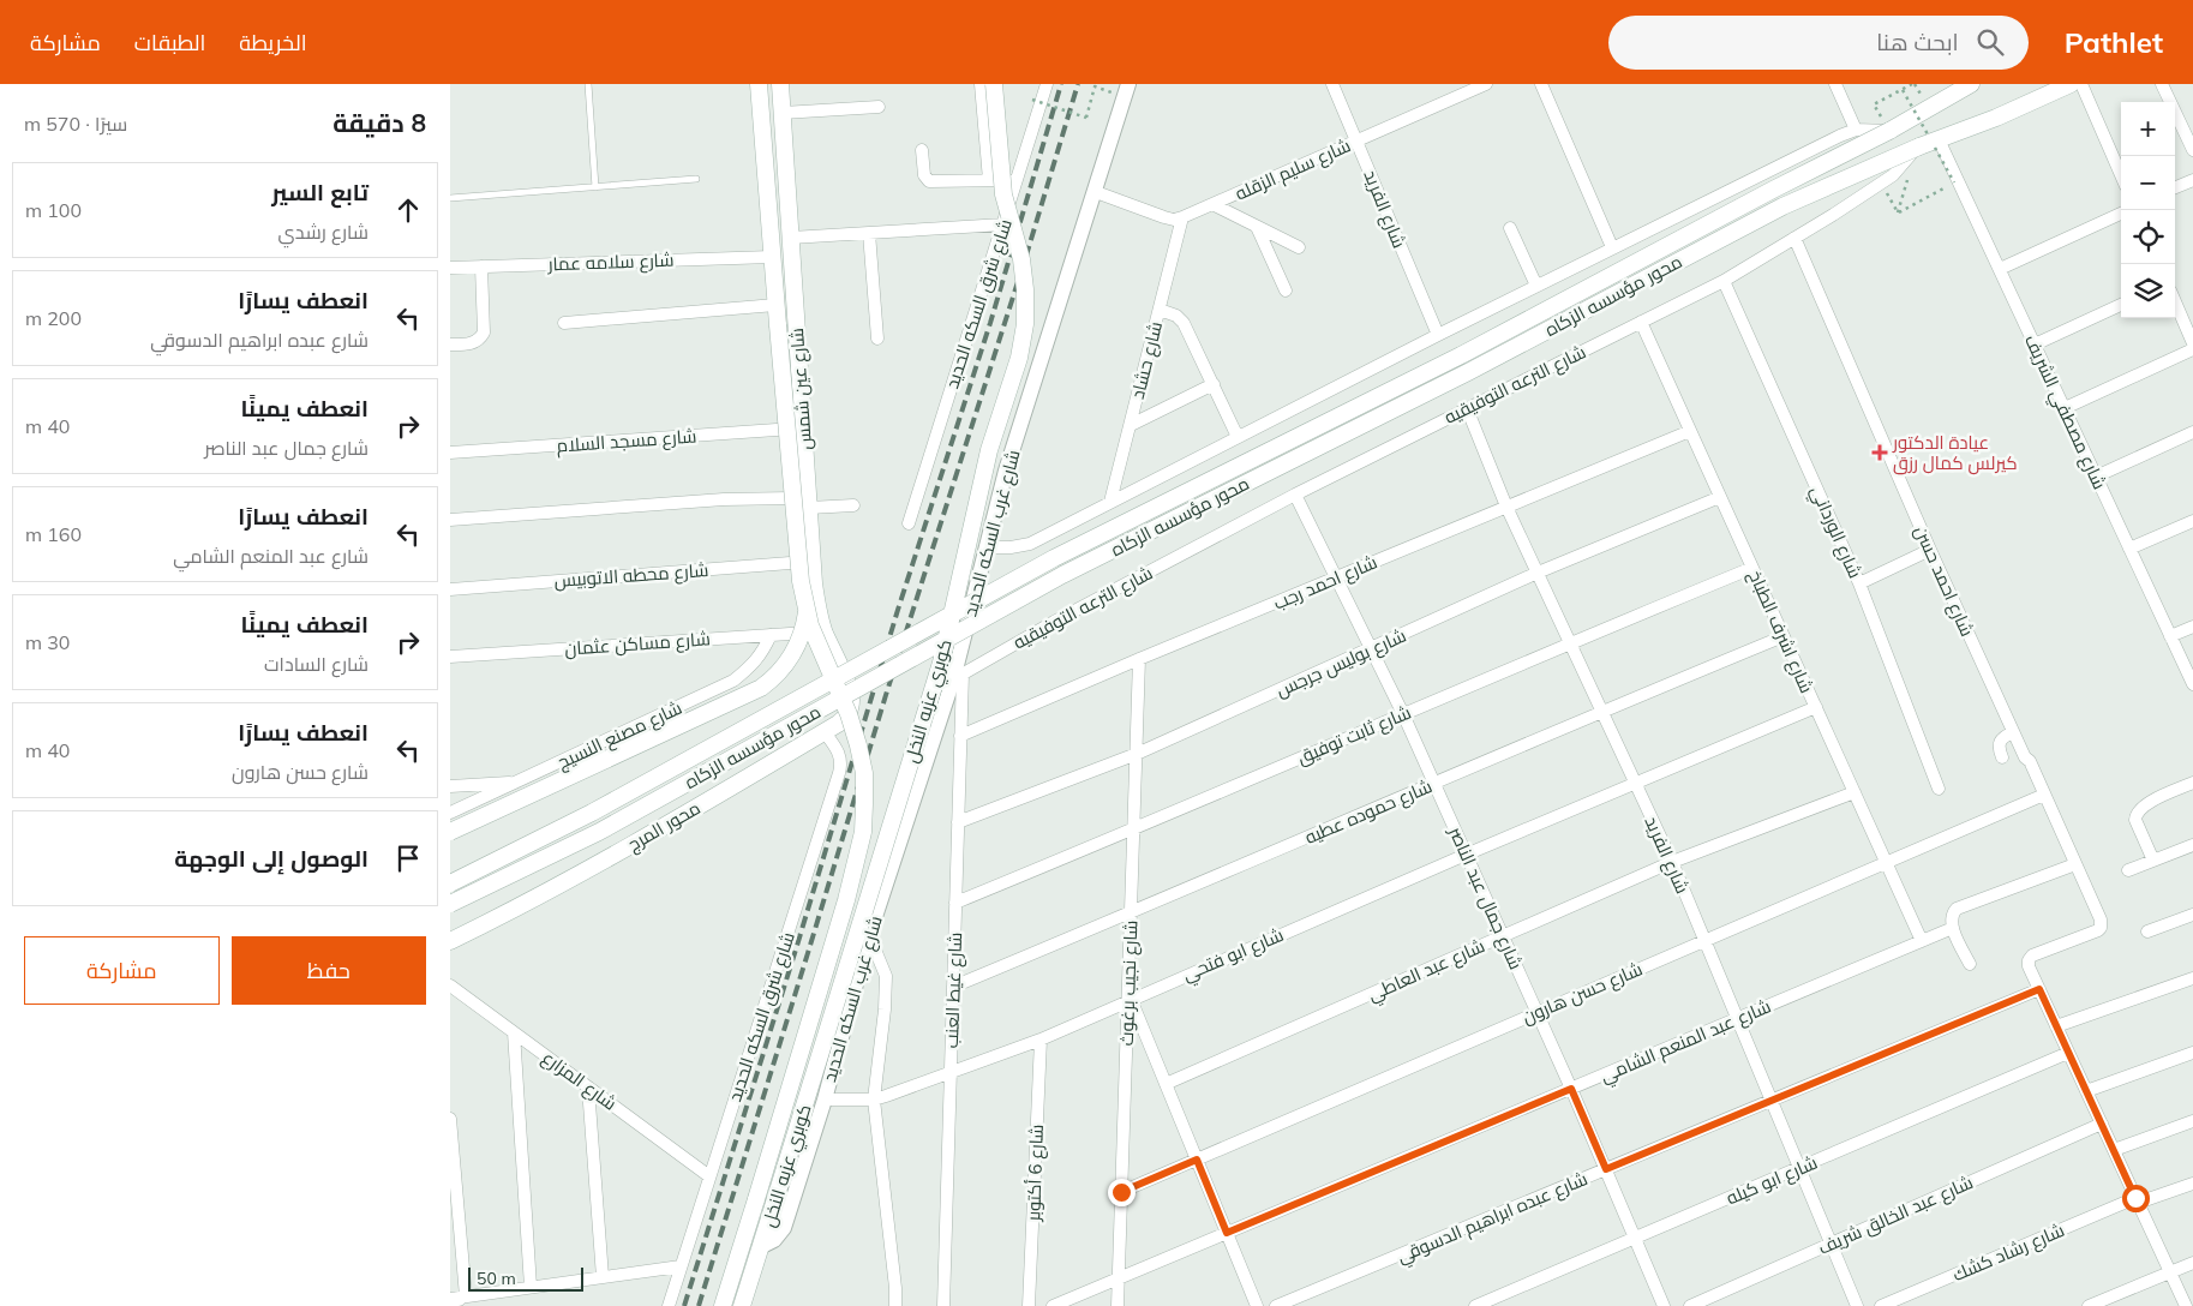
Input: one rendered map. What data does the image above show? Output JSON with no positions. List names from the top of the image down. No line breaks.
{"streets":{"main road":["محور مؤسسه الزكاه","شارع الترعه التوفيقيه","شارع عين شمس","كوبري عزبه النخل","محور المرج"],"street":["شارع سليم الزقله","شارع الفريد","شارع سلامه عمار","شارع شرق السكه الحديد","شارع حشاد","شارع مصطفي الشريف","شارع مسجد السلام","شارع الورداني","شارع غرب السكه الحديد","شارع محطه الاتوبيس","شارع احمد حسن","شارع احمد رجب","شارع اشرف الطباخ","شارع مساكن عثمان","شارع بوليس جرجس","شارع مصنع النسيج","شارع ثابت توفيق","شارع حموده عطيه","شارع جمال عبد الناصر","شارع ابو فتحي","شارع عبد العاطي","شارع نجيب برغوث","شارع غيط العنب","شارع حسن هارون","شارع عبد المنعم الشامي","شارع المزارع","شارع 6 أكتوبر","شارع ابو كيله","شارع عبد الخالق شريف","شارع عبده ابراهيم الدسوقي","شارع رشاد كشك"]},"crossings":[["شارع سليم الزقله","شارع الفريد"],["شارع سليم الزقله","شارع حشاد"],["شارع الفريد","شارع الترعه التوفيقيه"],["شارع الفريد","شارع احمد رجب"],["شارع الفريد","شارع بوليس جرجس"],["شارع الفريد","شارع ثابت توفيق"],["شارع الفريد","شارع حموده عطيه"],["شارع الفريد","شارع ابو فتحي"],["شارع الفريد","شارع عبد العاطي"],["شارع الفريد","شارع حسن هارون"],["شارع الفريد","شارع عبد المنعم الشامي"],["شارع الفريد","شارع ابو كيله"],["شارع الفريد","شارع عبد الخالق شريف"],["شارع الفريد","شارع عبده ابراهيم الدسوقي"],["شارع سلامه عمار","شارع عين شمس"],["محور مؤسسه الزكاه","شارع الترعه التوفيقيه"],["شارع شرق السكه الحديد","محور المرج"],["شارع شرق السكه الحديد","شارع المزارع"],["شارع الترعه التوفيقيه","شارع مصطفي الشريف"],["شارع الترعه التوفيقيه","شارع الورداني"],["شارع الترعه التوفيقيه","شارع غرب السكه الحديد"],["شارع الترعه التوفيقيه","شارع احمد حسن"],["شارع الترعه التوفيقيه","شارع اشرف الطباخ"],["شارع الترعه التوفيقيه","شارع جمال عبد الناصر"],["شارع الترعه التوفيقيه","شارع غيط العنب"],["شارع عين شمس","شارع مسجد السلام"],["شارع عين شمس","شارع محطه الاتوبيس"],["شارع عين شمس","شارع مساكن عثمان"],["شارع عين شمس","كوبري عزبه النخل"],["شارع عين شمس","محور المرج"],["شارع غرب السكه الحديد","كوبري عزبه النخل"],["شارع غرب السكه الحديد","شارع ابو فتحي"],["شارع غرب السكه الحديد","شارع غيط العنب"],["شارع احمد حسن","شارع حسن هارون"],["شارع احمد حسن","شارع عبده ابراهيم الدسوقي"],["شارع احمد رجب","شارع اشرف الطباخ"],["شارع احمد رجب","شارع جمال عبد الناصر"],["شارع احمد رجب","شارع نجيب برغوث"],["شارع احمد رجب","شارع غيط العنب"],["شارع اشرف الطباخ","شارع بوليس جرجس"],["شارع اشرف الطباخ","شارع ثابت توفيق"],["شارع اشرف الطباخ","شارع حموده عطيه"],["شارع اشرف الطباخ","شارع ابو فتحي"],["شارع اشرف الطباخ","شارع عبد العاطي"],["شارع اشرف الطباخ","شارع حسن هارون"],["شارع اشرف الطباخ","شارع عبد المنعم الشامي"],["شارع مساكن عثمان","شارع مصنع النسيج"],["شارع بوليس جرجس","شارع جمال عبد الناصر"],["شارع بوليس جرجس","شارع نجيب برغوث"],["شارع بوليس جرجس","شارع غيط العنب"],["شارع ثابت توفيق","شارع جمال عبد الناصر"],["شارع ثابت توفيق","شارع نجيب برغوث"],["شارع ثابت توفيق","شارع غيط العنب"],["شارع حموده عطيه","شارع جمال عبد الناصر"],["شارع حموده عطيه","شارع نجيب برغوث"],["شارع حموده عطيه","شارع غيط العنب"],["شارع جمال عبد الناصر","شارع ابو فتحي"],["شارع جمال عبد الناصر","شارع عبد العاطي"],["شارع جمال عبد الناصر","شارع حسن هارون"],["شارع جمال عبد الناصر","شارع عبد المنعم الشامي"],["شارع جمال عبد الناصر","شارع ابو كيله"],["شارع جمال عبد الناصر","شارع عبده ابراهيم الدسوقي"],["شارع ابو فتحي","شارع نجيب برغوث"],["شارع ابو فتحي","شارع غيط العنب"],["شارع ابو فتحي","شارع 6 أكتوبر"],["شارع نجيب برغوث","شارع حسن هارون"],["شارع نجيب برغوث","شارع عبد المنعم الشامي"]],"places":{"health":["عيادة الدكتور كيرلس كمال رزق"]},"scale_bar":"50 m","page":{"header":"Pathlet","search":"ابحث هنا","nav":["الخريطة","الطبقات","مشاركة"],"heading":["8 دقيقة","سيرًا · 570 m"],"map_buttons":["+","−"],"list":[["تابع السير","شارع رشدي","100 m"],["انعطف يسارًا","شارع عبده ابراهيم الدسوقي","200 m"],["انعطف يمينًا","شارع جمال عبد الناصر","40 m"],["انعطف يسارًا","شارع عبد المنعم الشامي","160 m"],["انعطف يمينًا","شارع السادات","30 m"],["انعطف يسارًا","شارع حسن هارون","40 m"],"الوصول إلى الوجهة"],"buttons":["حفظ","مشاركة"],"scale":"50 m"}}
